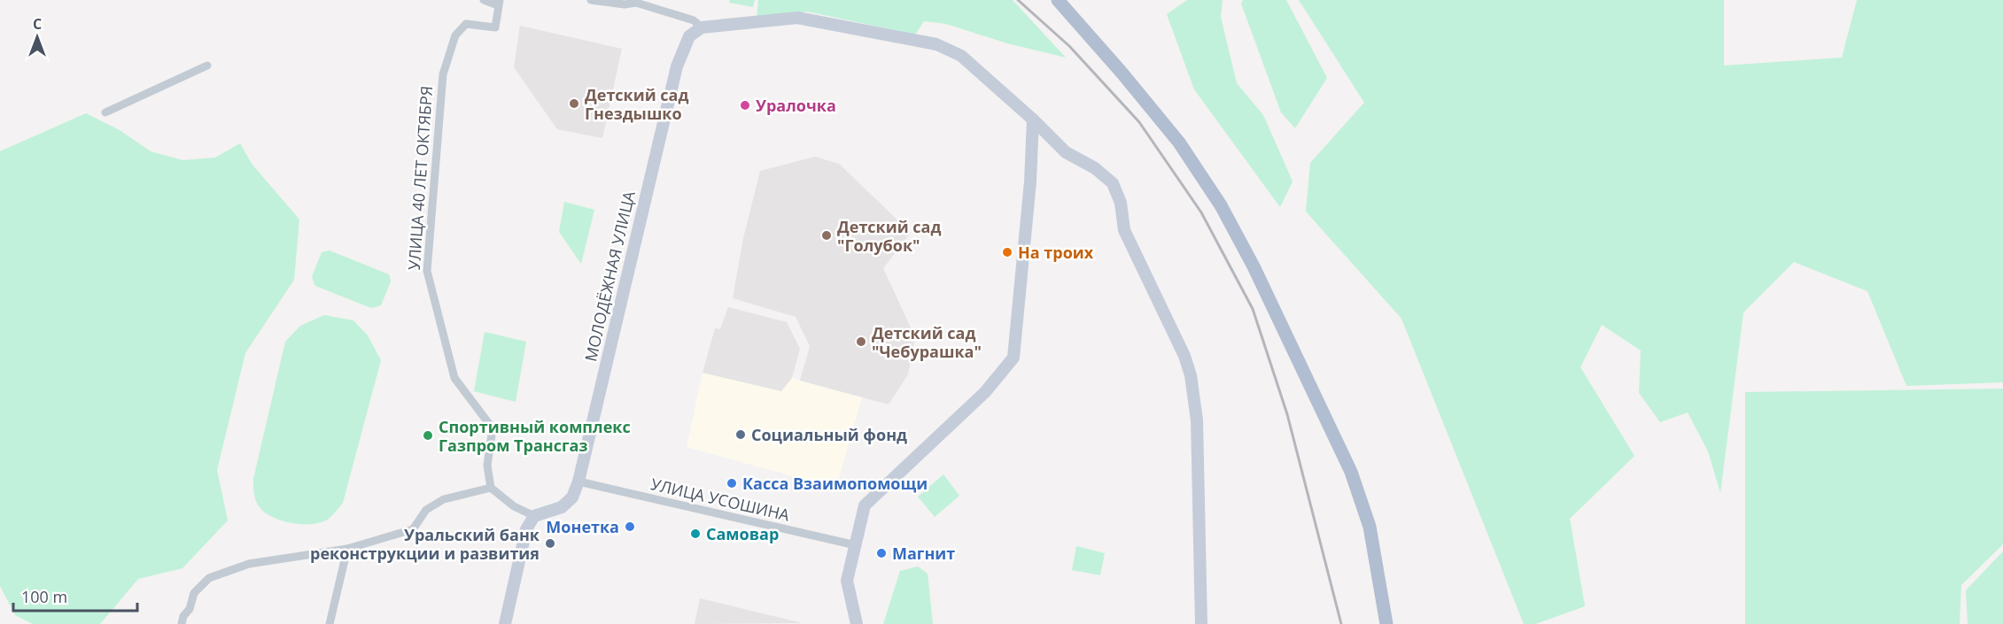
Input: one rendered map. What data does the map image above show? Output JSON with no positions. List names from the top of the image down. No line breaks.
{"streets":{"street":["УЛИЦА 40 ЛЕТ ОКТЯБРЯ","МОЛОДЁЖНАЯ УЛИЦА","УЛИЦА УСОШИНА"]},"crossings":[["МОЛОДЁЖНАЯ УЛИЦА","УЛИЦА УСОШИНА"]],"places":["Детский сад Гнездышко","Уралочка","Детский сад \"Голубок\"","На троих","Детский сад \"Чебурашка\"","Социальный фонд","Спортивный комплекс Газпром Трансгаз","Касса Взаимопомощи","Монетка","Самовар","Уральский банк реконструкции и развития","Магнит"],"scale_bar":"100 m","north":"top"}
